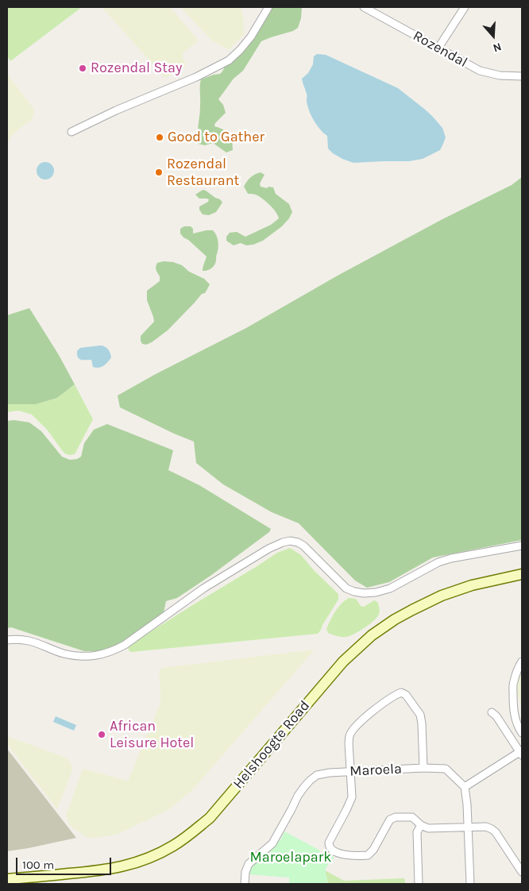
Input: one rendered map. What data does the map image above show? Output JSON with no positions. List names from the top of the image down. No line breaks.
{"streets":{"main road":["Helshoogte Road"],"street":["Rozendal","Maroela"]},"parks":["Maroelapark"],"places":["Rozendal Stay","Good to Gather","Rozendal Restaurant","African Leisure Hotel"],"scale_bar":"100 m","north":"bottom"}
